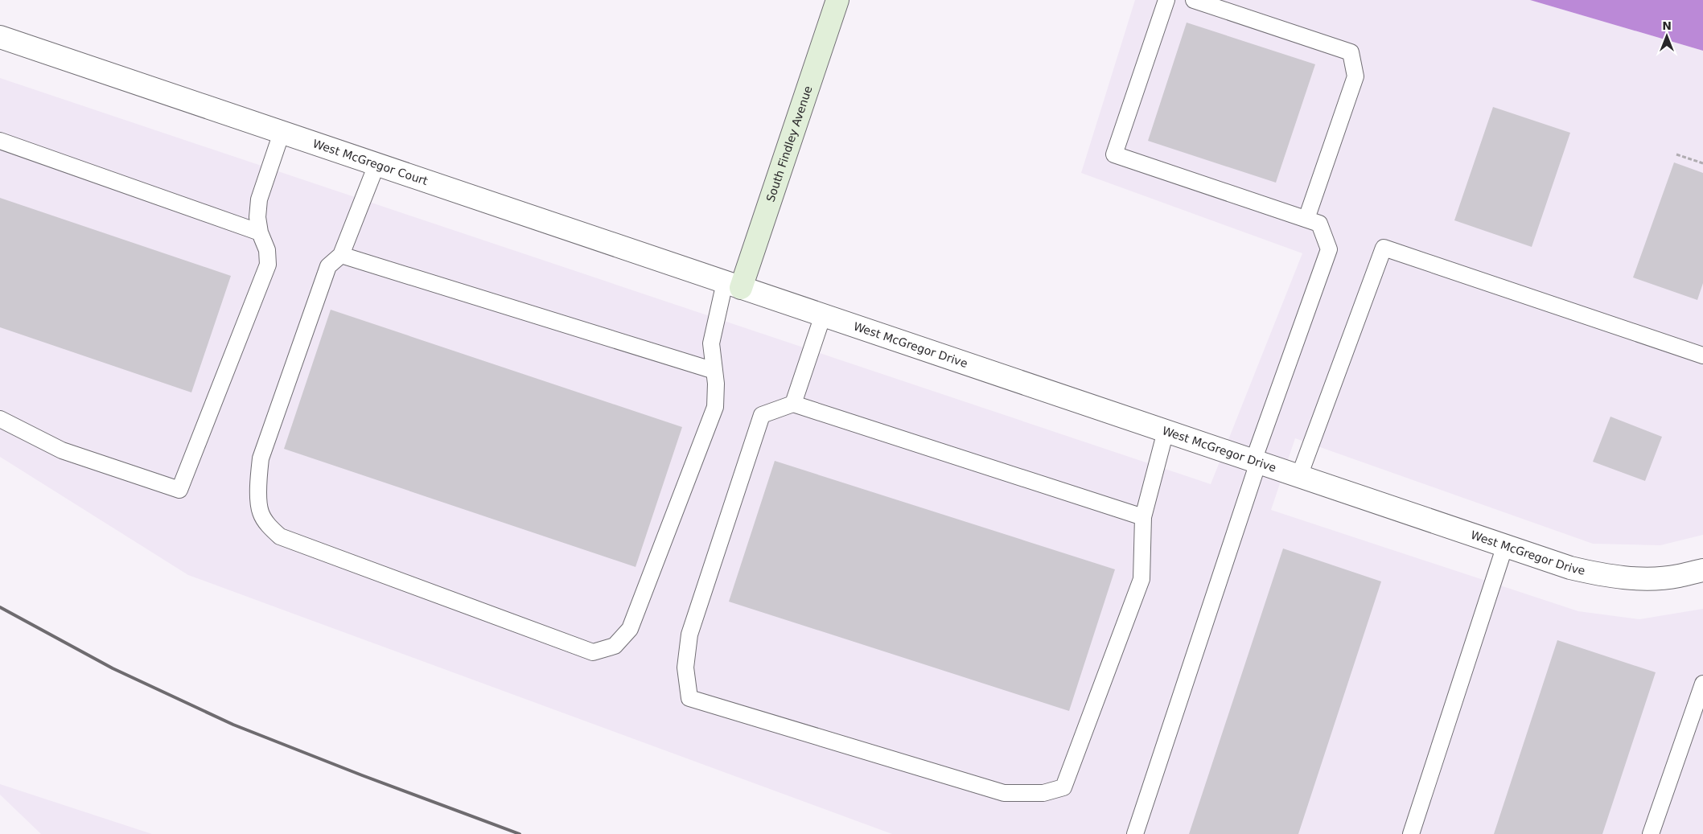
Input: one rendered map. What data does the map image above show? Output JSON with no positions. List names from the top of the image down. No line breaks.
{"streets":{"street":["South Findley Avenue","West McGregor Court","West McGregor Drive"]},"crossings":[["South Findley Avenue","West McGregor Court"],["South Findley Avenue","West McGregor Drive"],["West McGregor Court","West McGregor Drive"]],"north":"top"}
